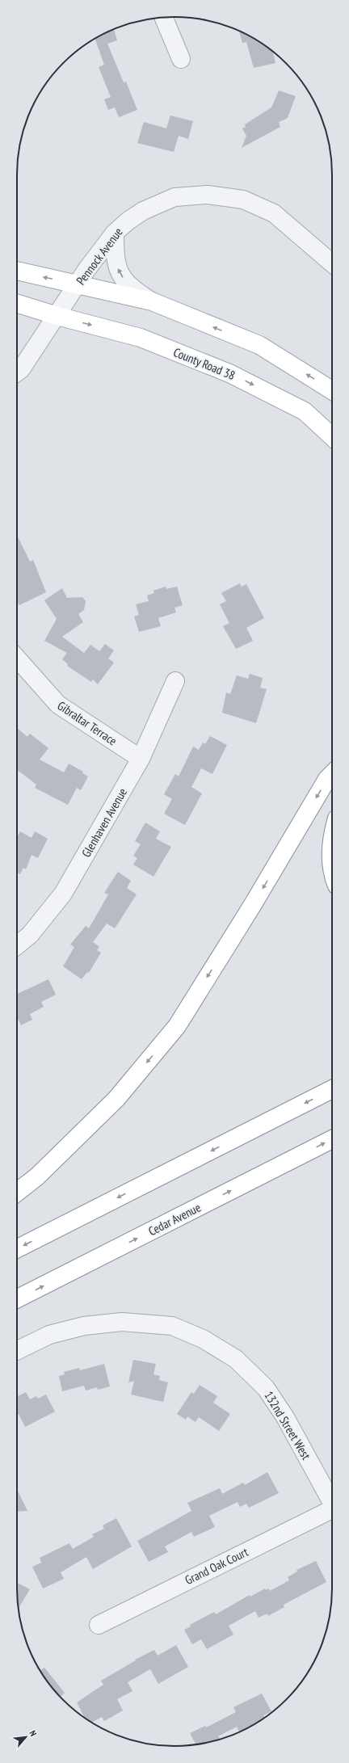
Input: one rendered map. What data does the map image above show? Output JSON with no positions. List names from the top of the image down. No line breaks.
{"streets":{"main road":["County Road 38","Cedar Avenue"],"street":["Pennock Avenue","Gibraltar Terrace","Glenhaven Avenue","132nd Street West","Grand Oak Court"]},"crossings":[["Pennock Avenue","County Road 38"],["Gibraltar Terrace","Glenhaven Avenue"]],"north":"top right"}
